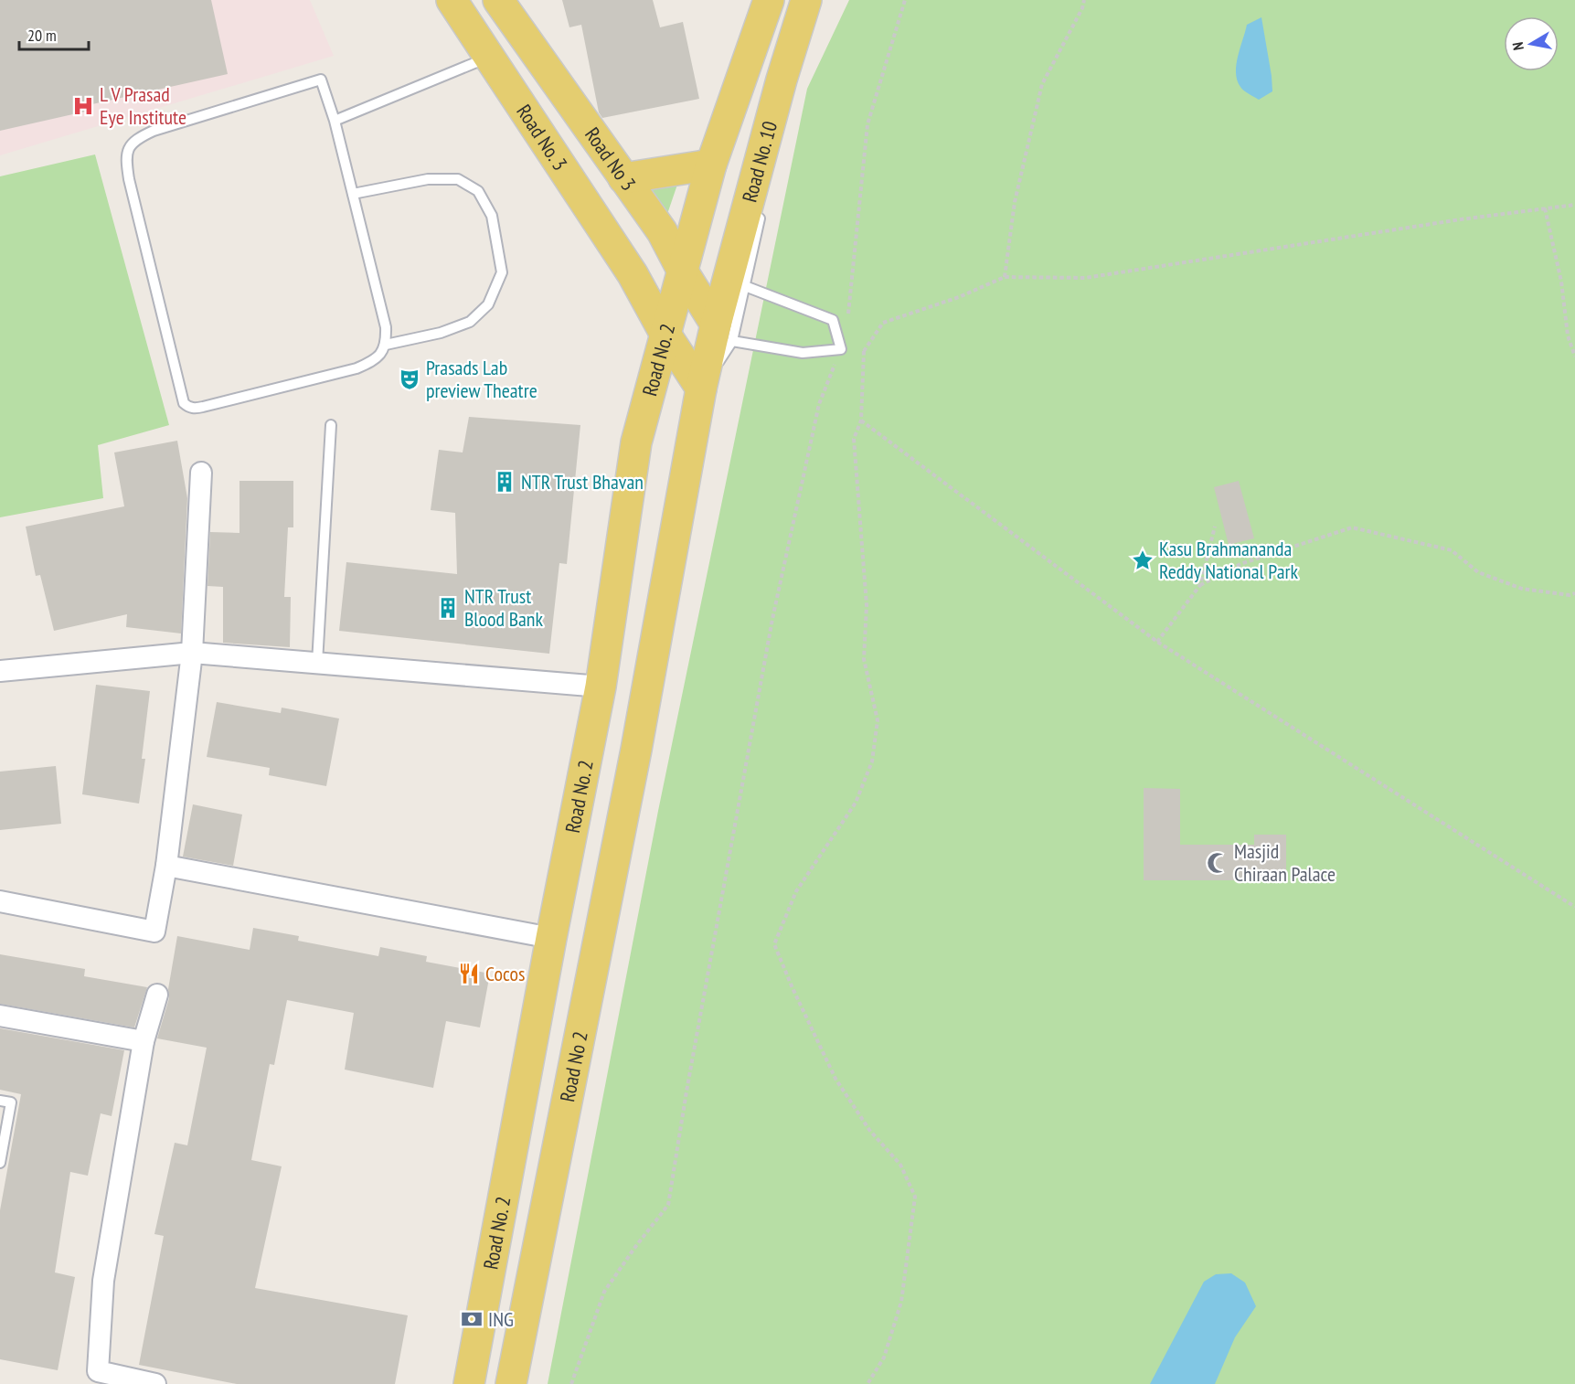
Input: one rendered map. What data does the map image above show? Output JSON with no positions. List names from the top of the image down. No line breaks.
{"streets":{"main road":["Road No. 3","Road No 3","Road No. 10","Road No. 2","Road No 2"]},"crossings":[["Road No. 3","Road No. 2"],["Road No. 3","Road No 2"],["Road No 3","Road No. 10"],["Road No 3","Road No. 2"],["Road No. 10","Road No. 2"]],"places":{"hospital":["L V Prasad Eye Institute"],"theatre":["Prasads Lab preview Theatre"],"building":["NTR Trust Bhavan","NTR Trust Blood Bank"],"place":["Kasu Brahmananda Reddy National Park"],"mosque":["Masjid Chiraan Palace"],"restaurant":["Cocos"],"bank":["ING"]},"scale_bar":"20 m","north":"left"}
